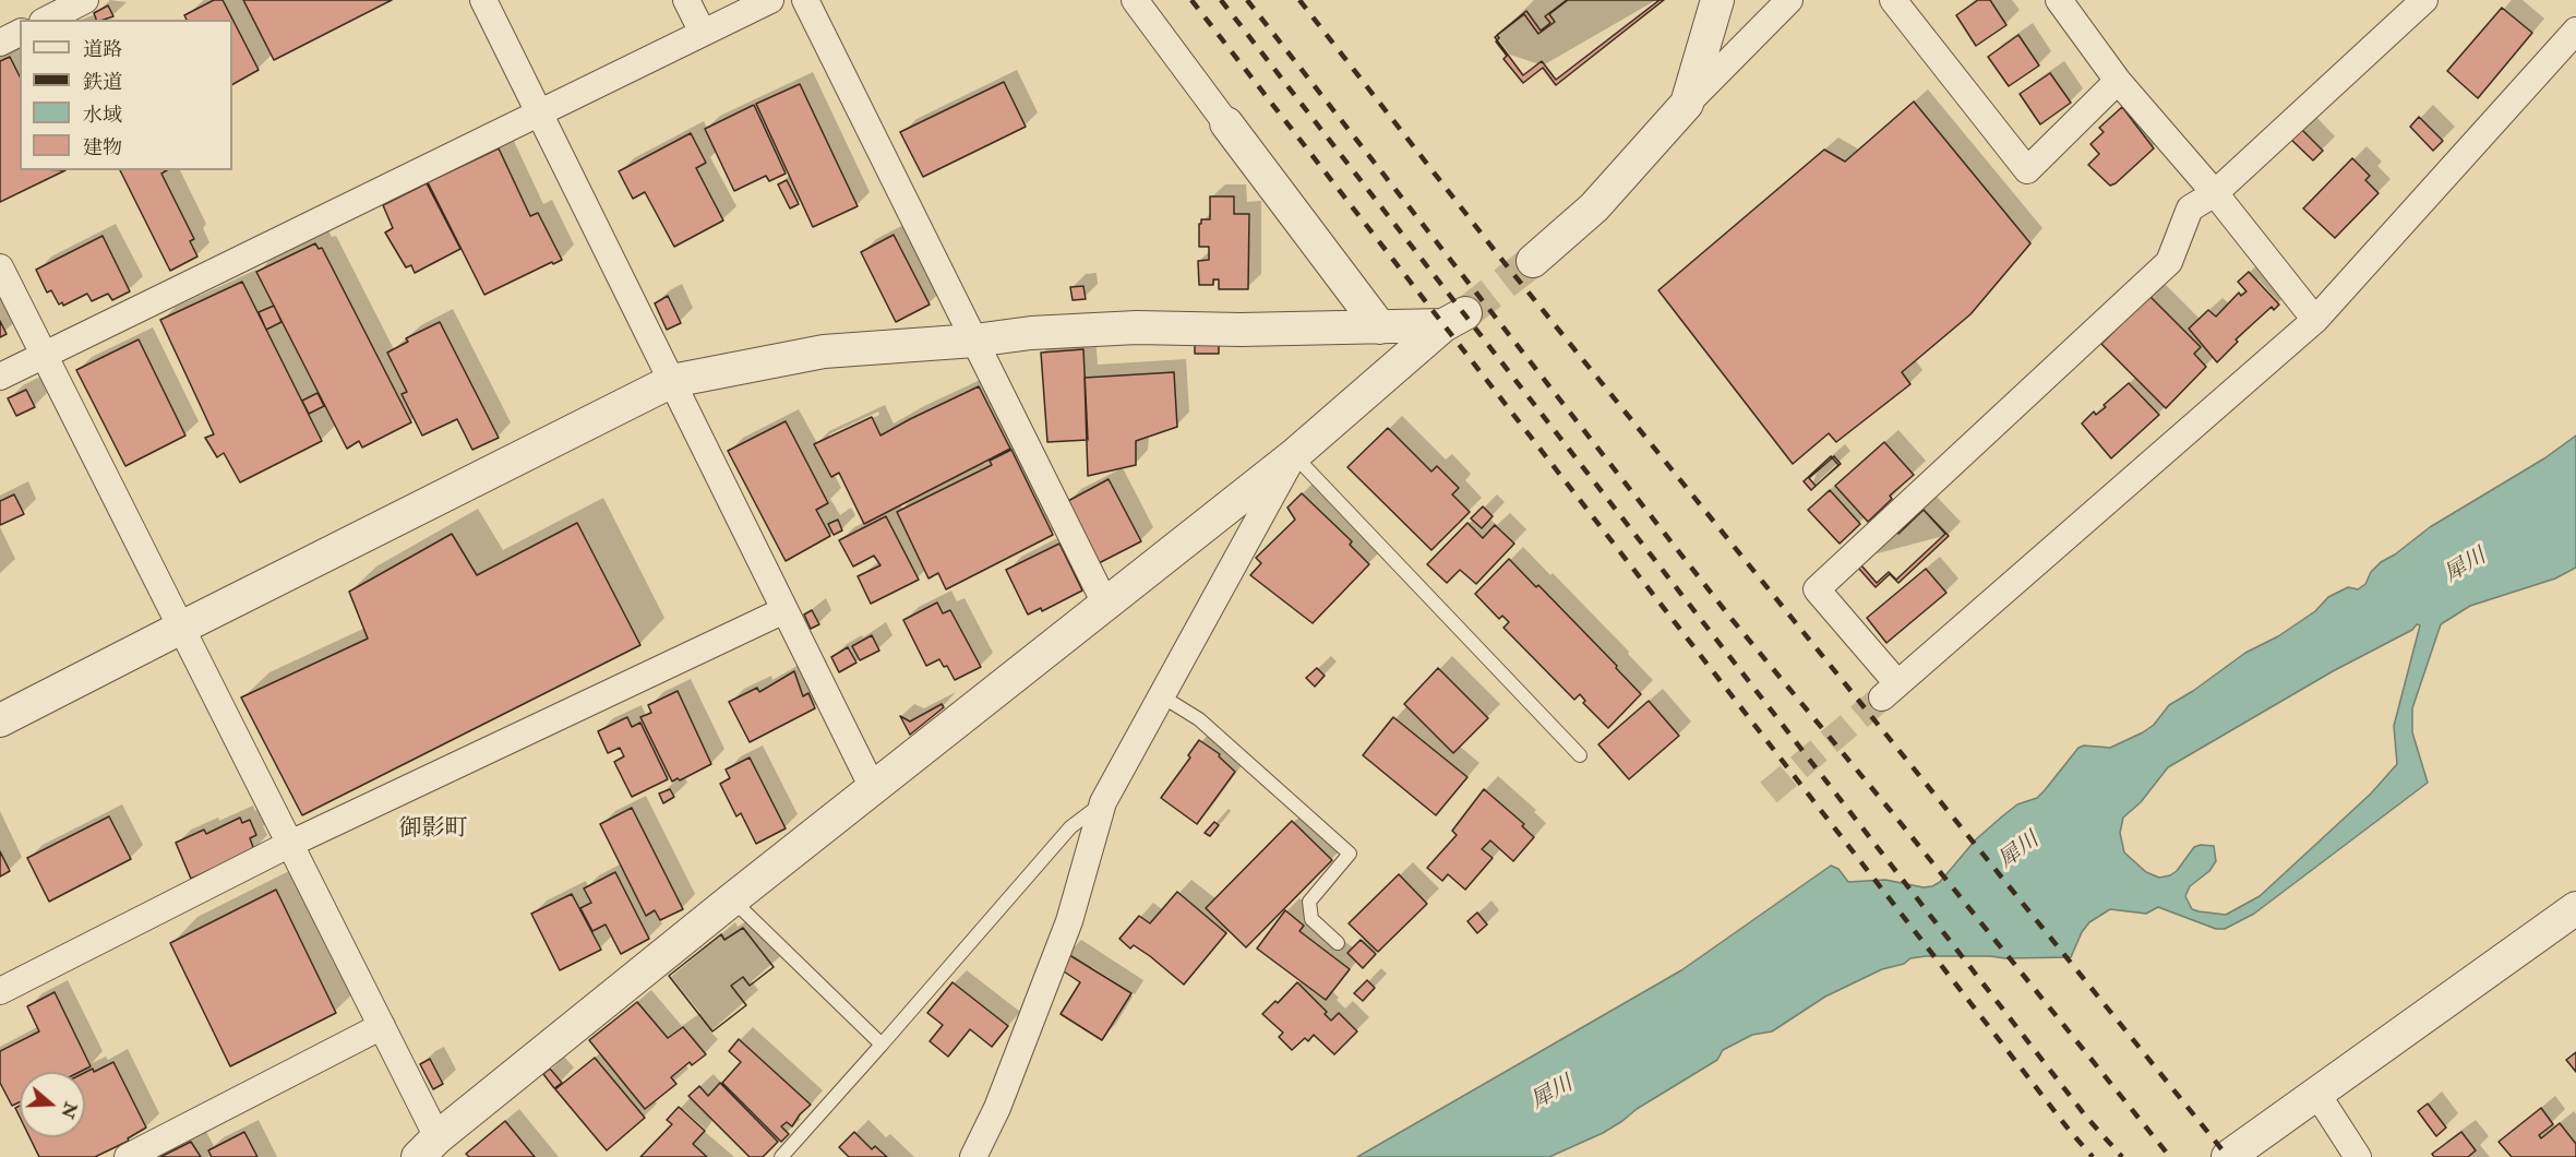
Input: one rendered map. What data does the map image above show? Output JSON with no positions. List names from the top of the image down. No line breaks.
{"districts":["御影町"],"water":["犀川"],"legend":["道路","鉄道","水域","建物"],"north":"right"}
